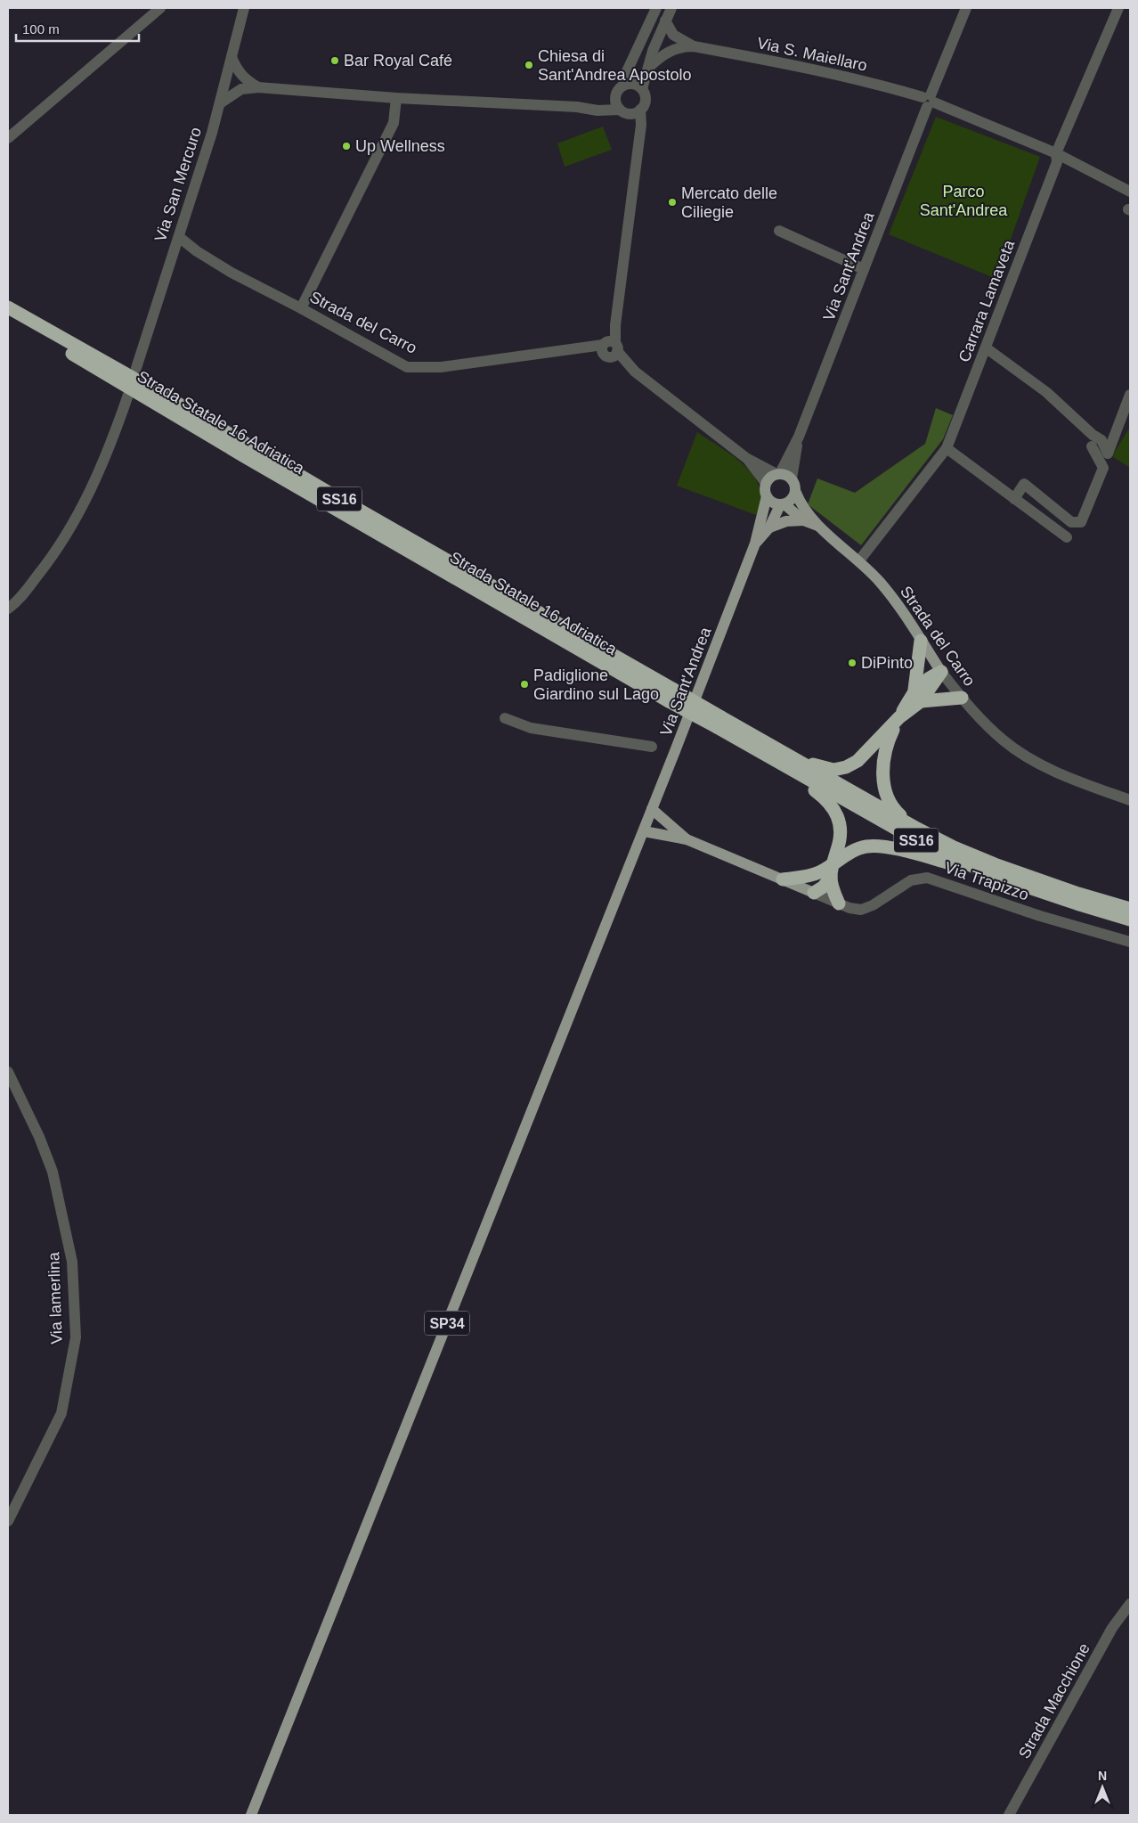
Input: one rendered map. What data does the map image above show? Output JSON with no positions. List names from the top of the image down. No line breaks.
{"streets":{"highway":["Strada Statale 16 Adriatica","SS16"],"main road":["Via Sant'Andrea","Strada del Carro","SP34"],"street":["Via S. Maiellaro","Via San Mercuro","Carrara Lamaveta","Via Trapizzo","Via lamerlina","Strada Macchione"]},"crossings":[["Via S. Maiellaro","Via Sant'Andrea"],["Via S. Maiellaro","Carrara Lamaveta"],["Via San Mercuro","Strada del Carro"],["Via Sant'Andrea","Strada del Carro"],["Via Sant'Andrea","SP34"],["Carrara Lamaveta","Strada del Carro"]],"parks":["Parco Sant'Andrea"],"places":["Bar Royal Café","Chiesa di Sant'Andrea Apostolo","Up Wellness","Mercato delle Ciliegie","DiPinto","Padiglione Giardino sul Lago"],"scale_bar":"100 m","north":"top"}
